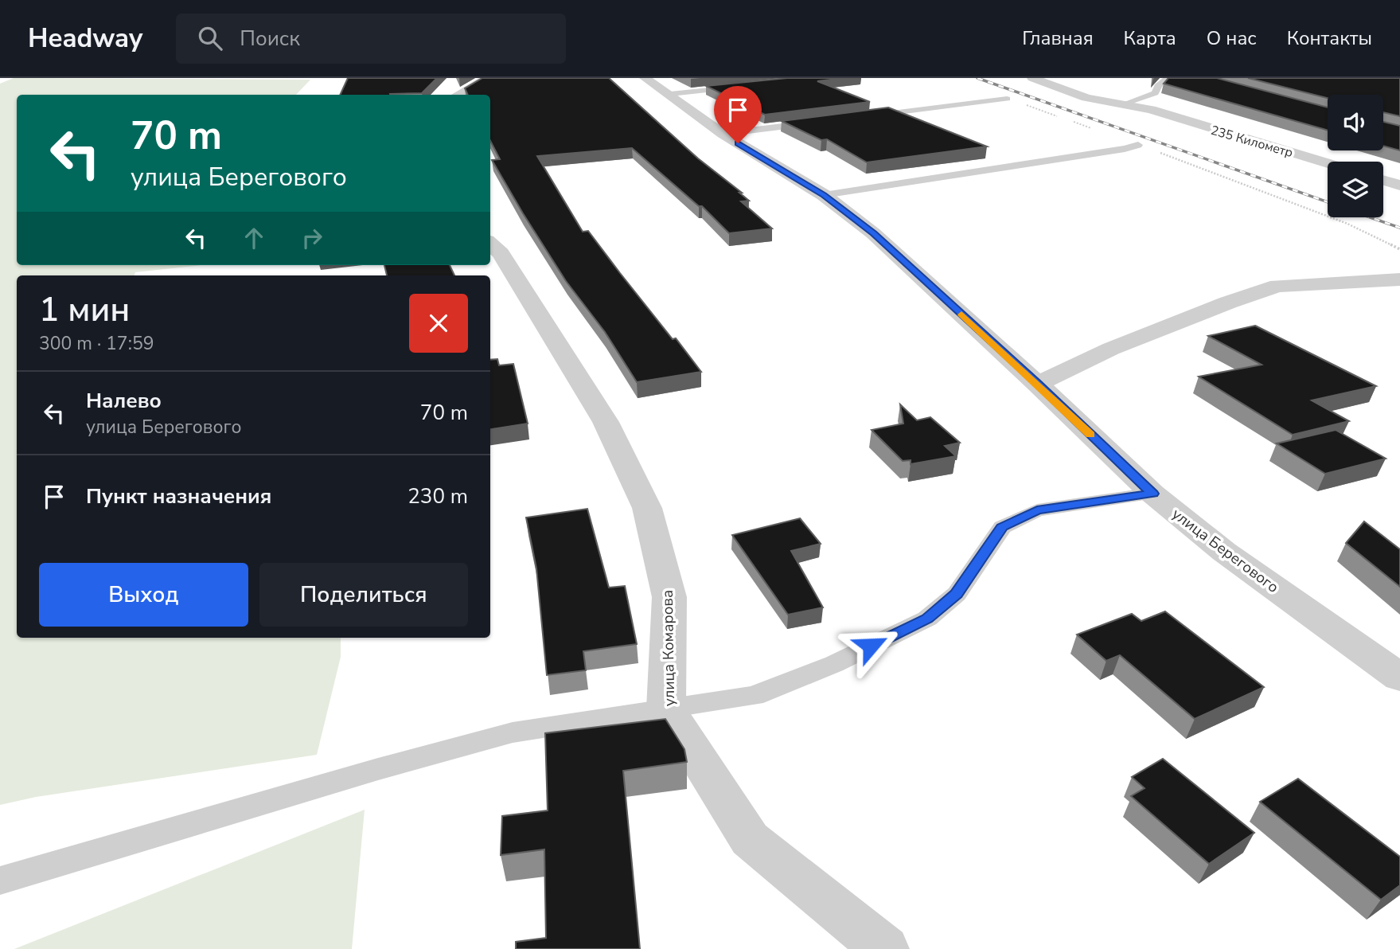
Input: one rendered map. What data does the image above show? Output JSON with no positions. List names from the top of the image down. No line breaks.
{"streets":{"street":["235 Километр","улица Берегового","улица Комарова"]},"page":{"header":"Headway","search":"Поиск","nav":["Главная","Карта","О нас","Контакты"],"turn":["70 m","улица Берегового"],"heading":["1 мин","300 m · 17:59"],"list":[{"name":"Налево","note":"улица Берегового","value":"70 m"},{"name":"Пункт назначения","value":"230 m"}],"buttons":["Выход","Поделиться"]}}
